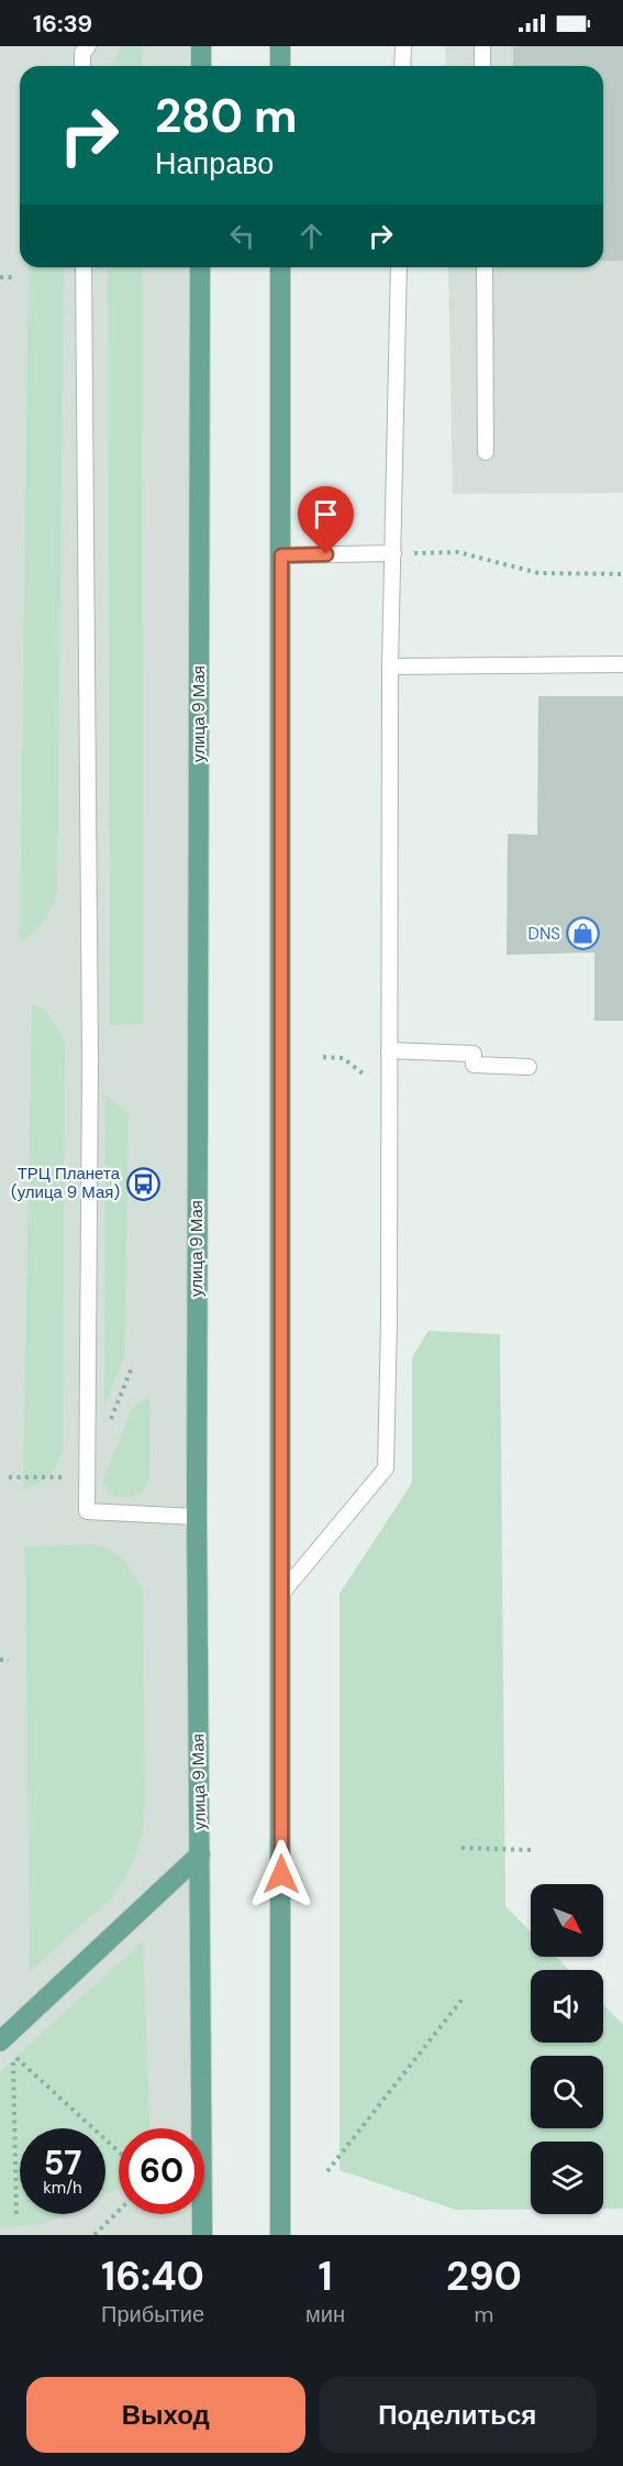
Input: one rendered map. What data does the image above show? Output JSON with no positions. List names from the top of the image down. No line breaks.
{"streets":{"main road":["улица 9 Мая"]},"places":{"shop":["DNS"],"bus stop":["ТРЦ Планета (улица 9 Мая)"]},"north":"bottom right","page":{"status":"16:39","turn":["280 m","Направо"],"speed":"57 km/h","limit":"60","eta":["16:40","Прибытие","1","мин","290","m"],"buttons":["Выход","Поделиться"]}}
